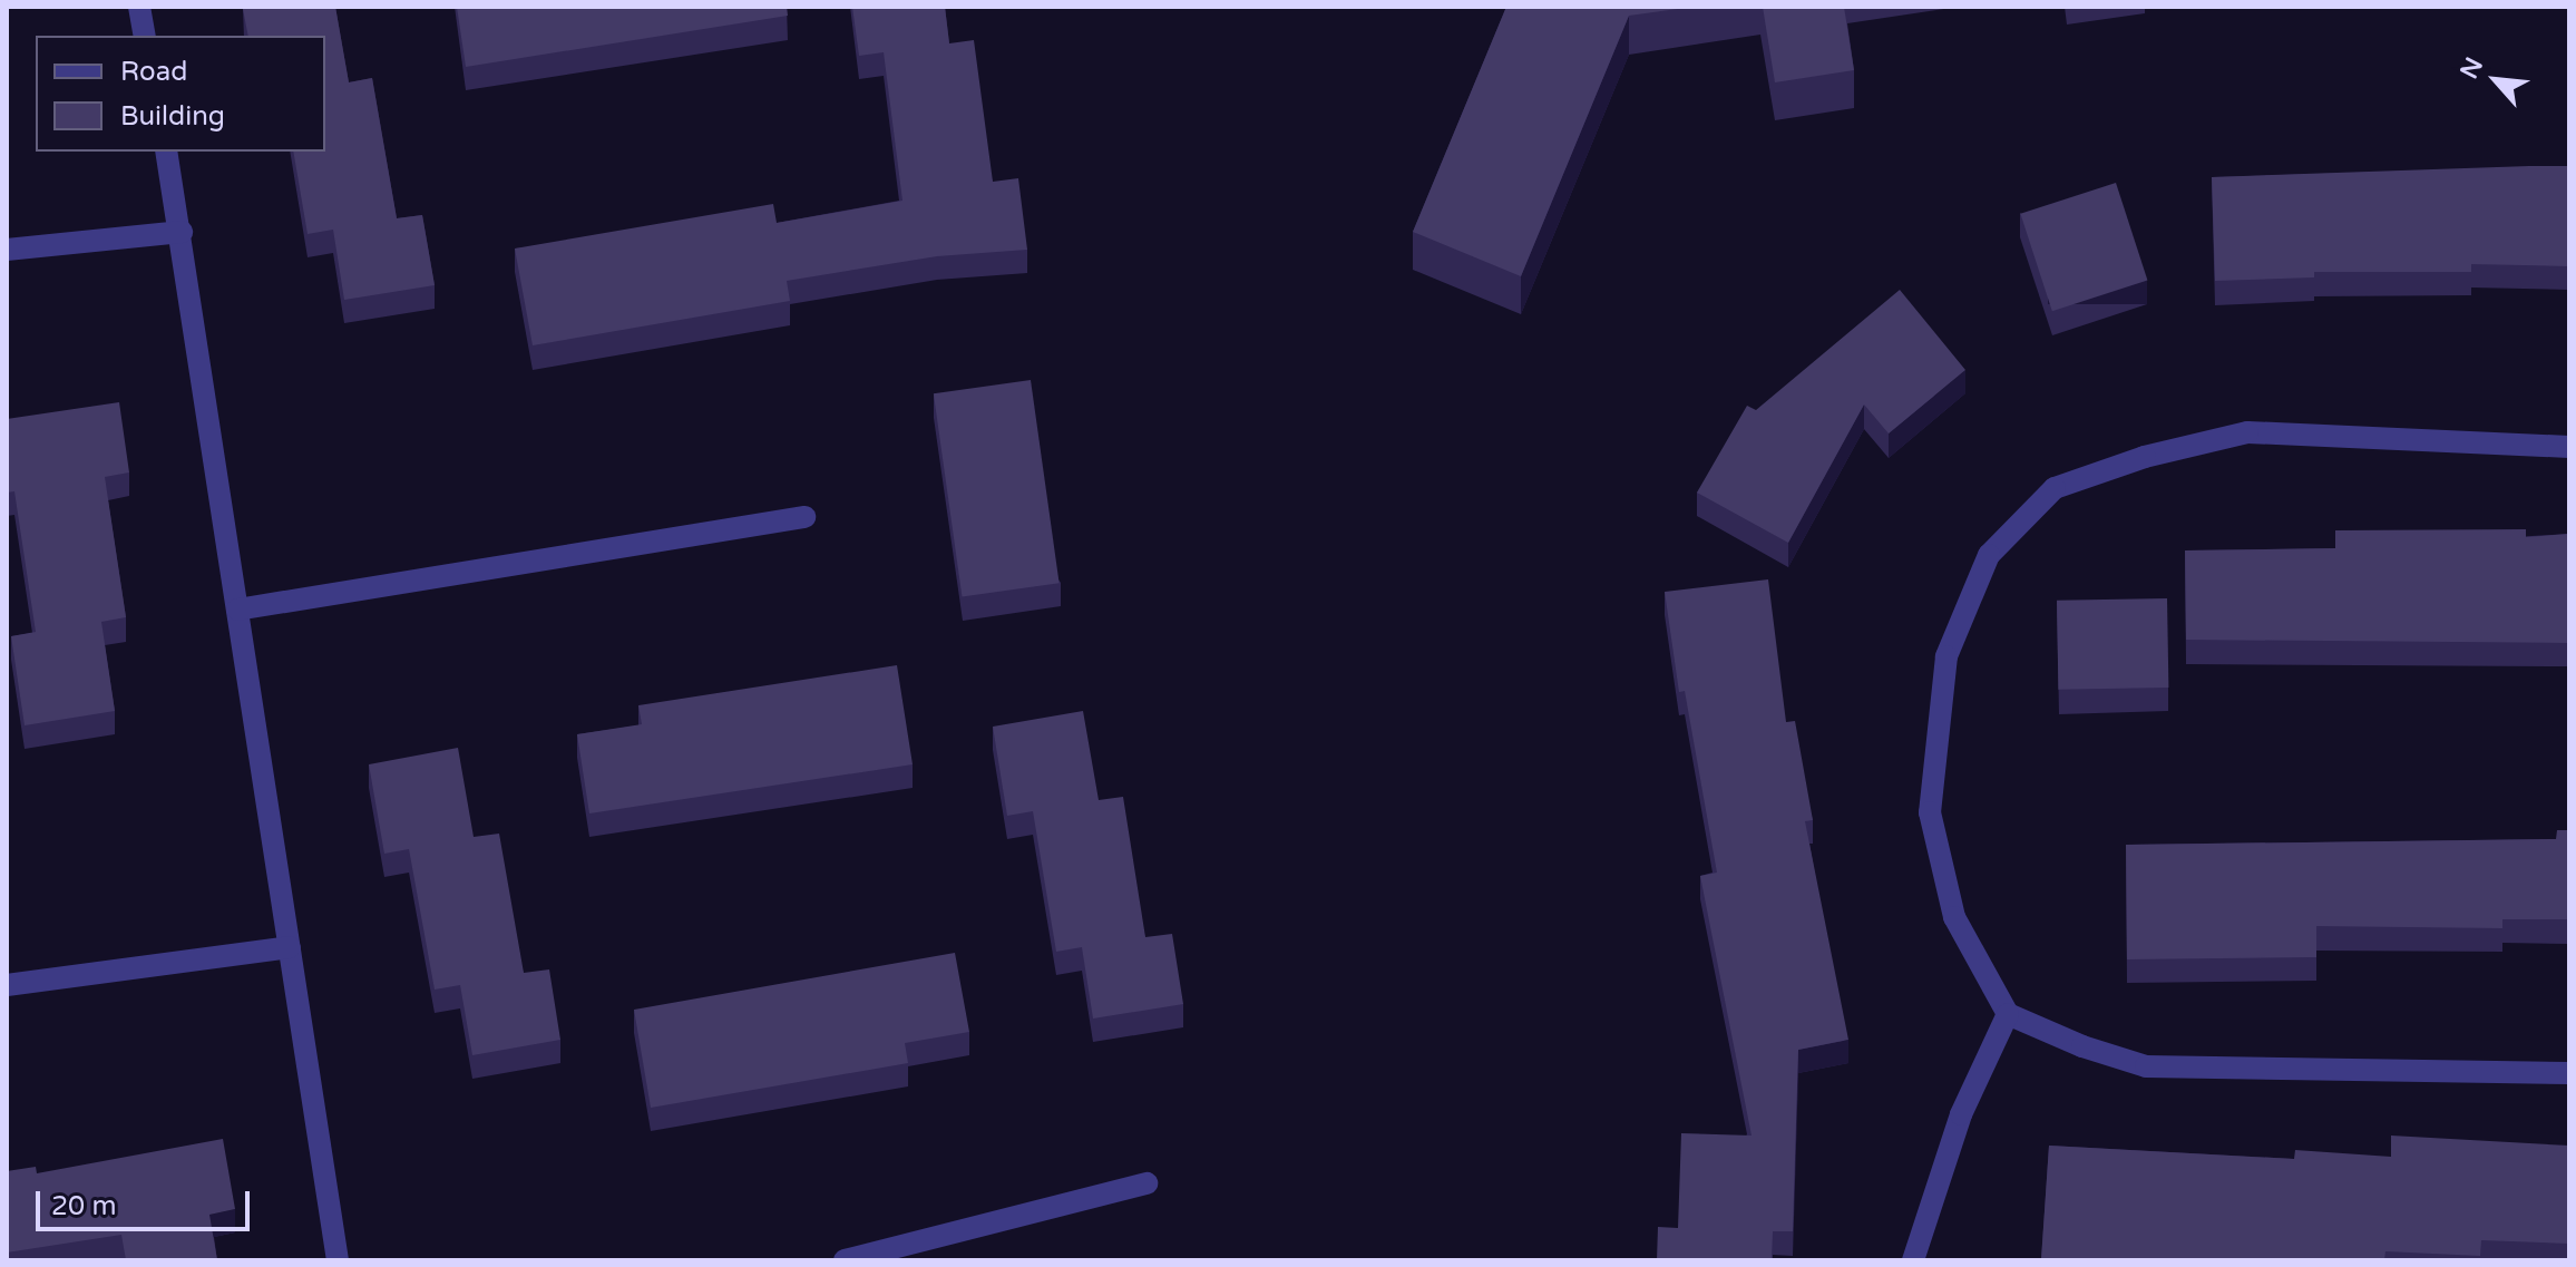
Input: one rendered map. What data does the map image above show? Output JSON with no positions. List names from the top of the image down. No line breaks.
{"legend":["Road","Building"],"scale_bar":"20 m","north":"top left"}
